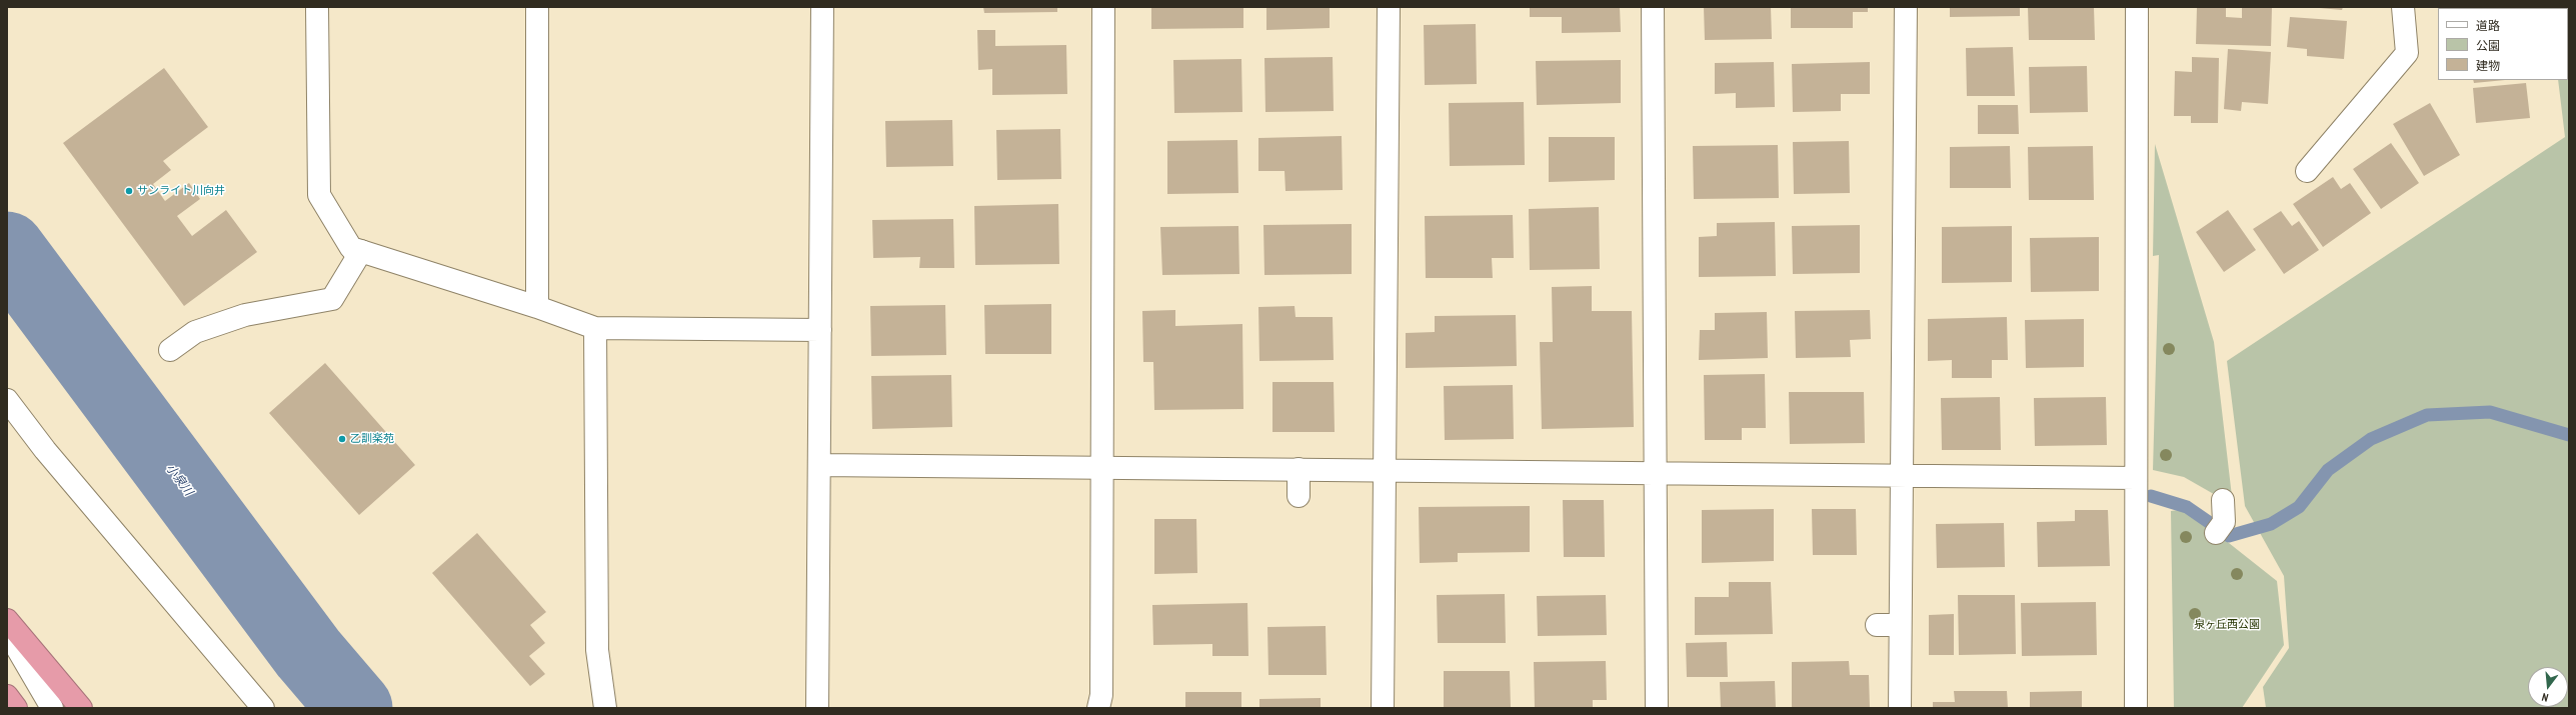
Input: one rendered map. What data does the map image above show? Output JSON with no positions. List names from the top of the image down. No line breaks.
{"water":["小泉川"],"parks":["泉ヶ丘西公園"],"places":["サンライト川向井","乙訓楽苑"],"legend":["道路","公園","建物"],"north":"bottom"}
